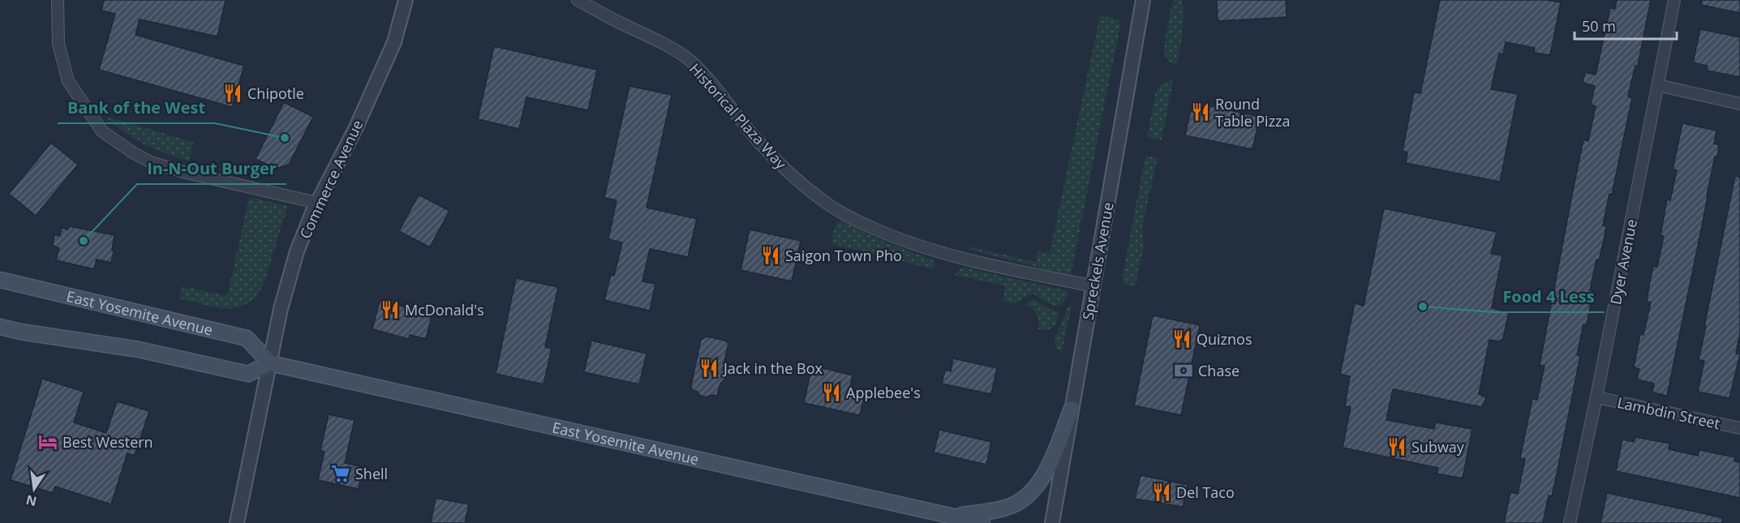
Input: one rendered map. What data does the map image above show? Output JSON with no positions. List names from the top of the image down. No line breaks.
{"streets":{"main road":["East Yosemite Avenue"],"street":["Historical Plaza Way","Commerce Avenue","Spreckels Avenue","Dyer Avenue","Lambdin Street"]},"crossings":[["Historical Plaza Way","Spreckels Avenue"],["Commerce Avenue","East Yosemite Avenue"],["Dyer Avenue","Lambdin Street"]],"places":{"restaurant":["Chipotle","Round Table Pizza","Saigon Town Pho","McDonald's","Quiznos","Jack in the Box","Applebee's","Subway","Del Taco"],"other":["Bank of the West","In-N-Out Burger","Food 4 Less"],"bank":["Chase"],"hotel":["Best Western"],"supermarket":["Shell"]},"scale_bar":"50 m","north":"bottom"}
